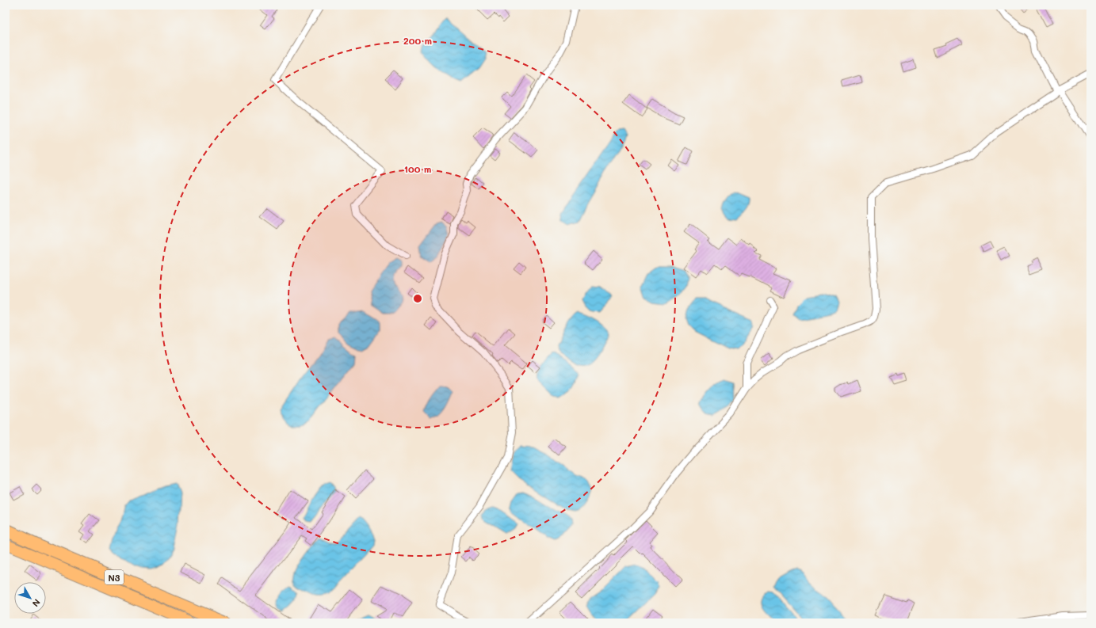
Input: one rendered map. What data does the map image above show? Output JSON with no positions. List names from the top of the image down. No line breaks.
{"streets":{"highway":["N3"]},"north":"bottom right","rings":["200 m","100 m"]}
